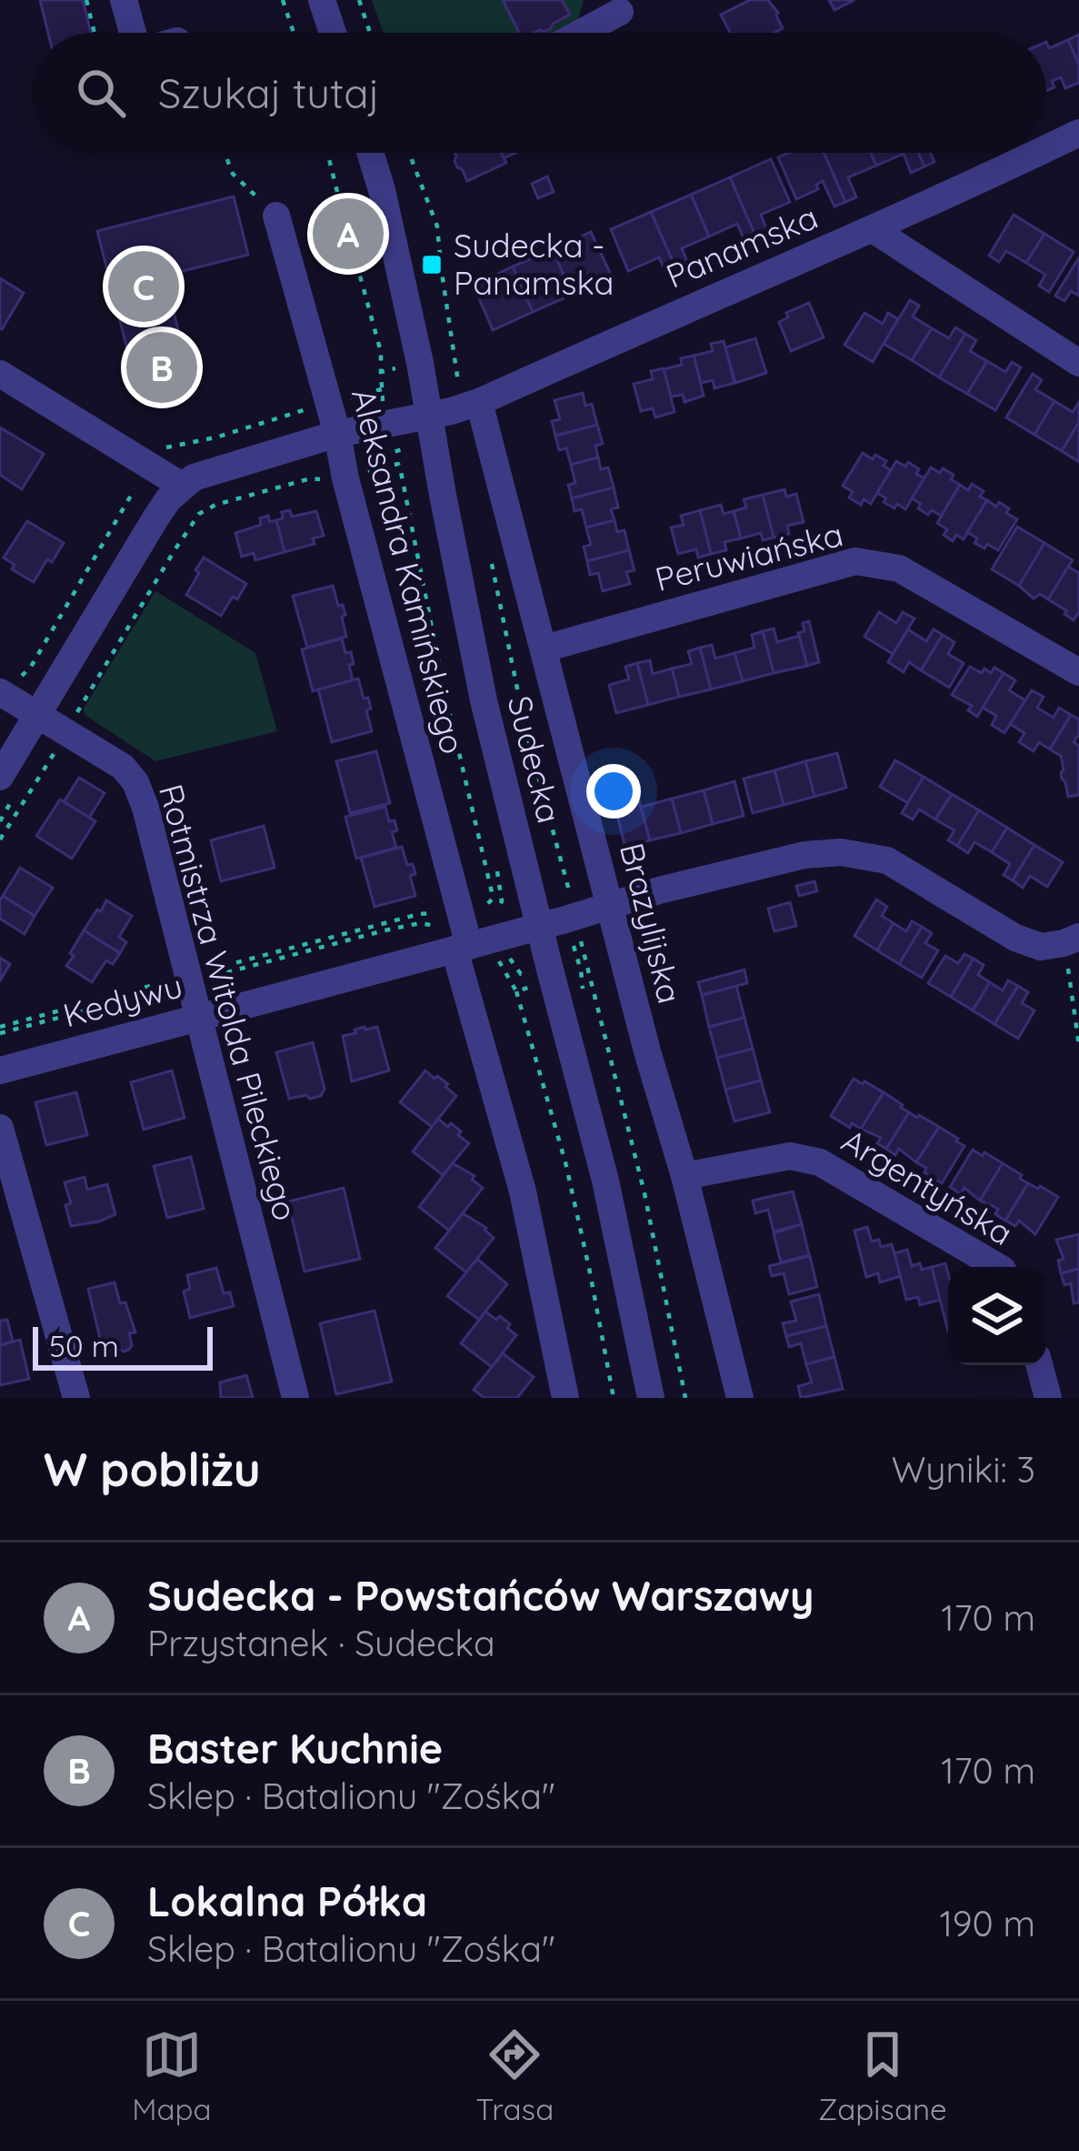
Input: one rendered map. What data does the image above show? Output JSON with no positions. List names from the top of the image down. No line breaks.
{"streets":{"street":["Panamska","Peruwiańska","Aleksandra Kamińskiego","Sudecka","Brazylijska","Kedywu","Rotmistrza Witolda Pileckiego","Argentyńska"]},"crossings":[["Panamska","Aleksandra Kamińskiego"],["Panamska","Sudecka"],["Panamska","Brazylijska"],["Peruwiańska","Brazylijska"],["Aleksandra Kamińskiego","Kedywu"],["Brazylijska","Argentyńska"],["Kedywu","Rotmistrza Witolda Pileckiego"]],"places":{"transit":["Sudecka - Panamska"]},"scale_bar":"50 m","page":{"search":"Szukaj tutaj","pins":["A","C","B"],"scale":"50 m","heading":["W pobliżu","Wyniki: 3"],"list":[{"mark":"A","name":"Sudecka - Powstańców Warszawy","note":"Przystanek · Sudecka","value":"170 m"},{"mark":"B","name":"Baster Kuchnie","note":"Sklep · Batalionu \"Zośka\"","value":"170 m"},{"mark":"C","name":"Lokalna Półka","note":"Sklep · Batalionu \"Zośka\"","value":"190 m"}],"nav":["Mapa","Trasa","Zapisane"]}}
